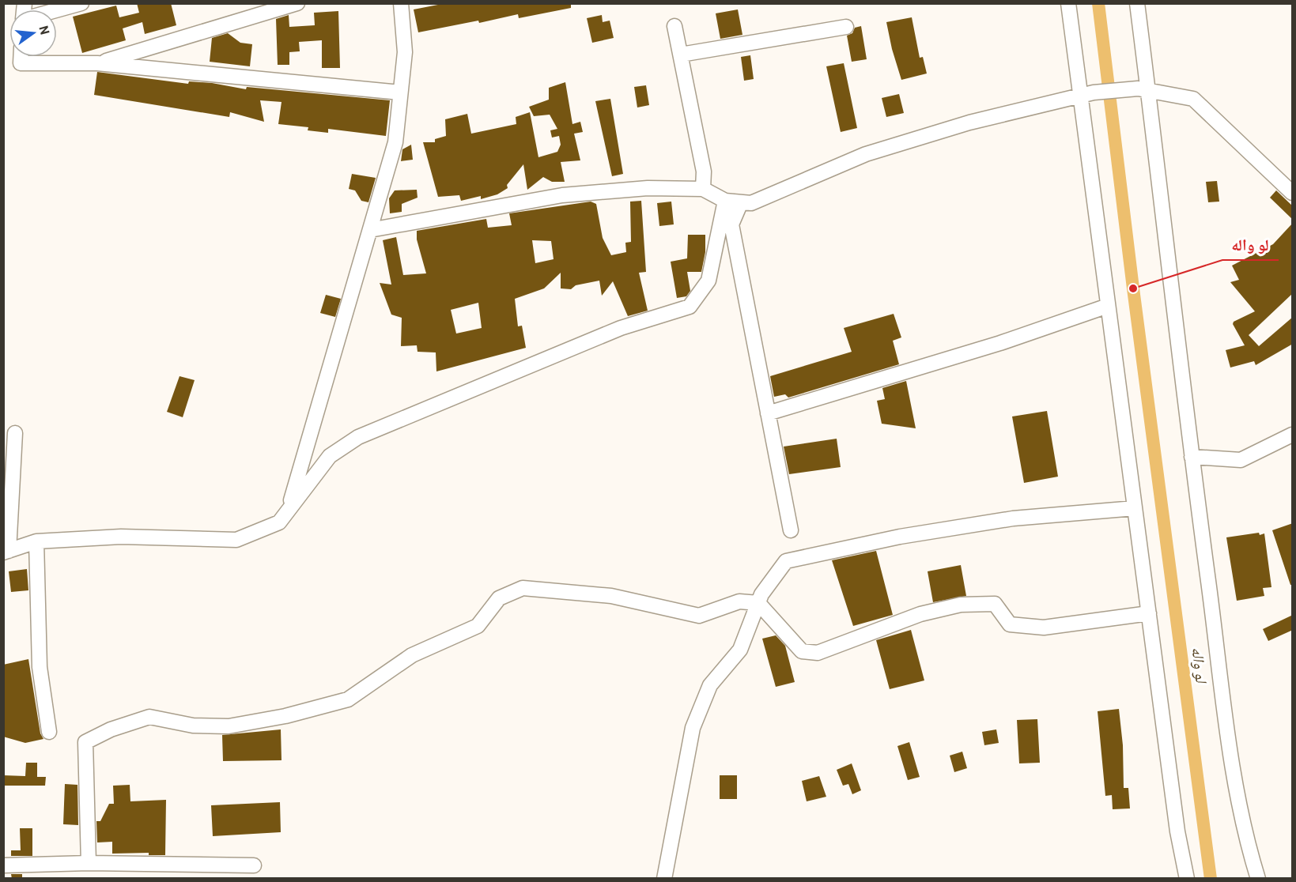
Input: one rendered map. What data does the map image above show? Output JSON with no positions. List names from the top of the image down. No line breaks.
{"water":["لو واله"],"places":["لو واله"],"north":"right"}
